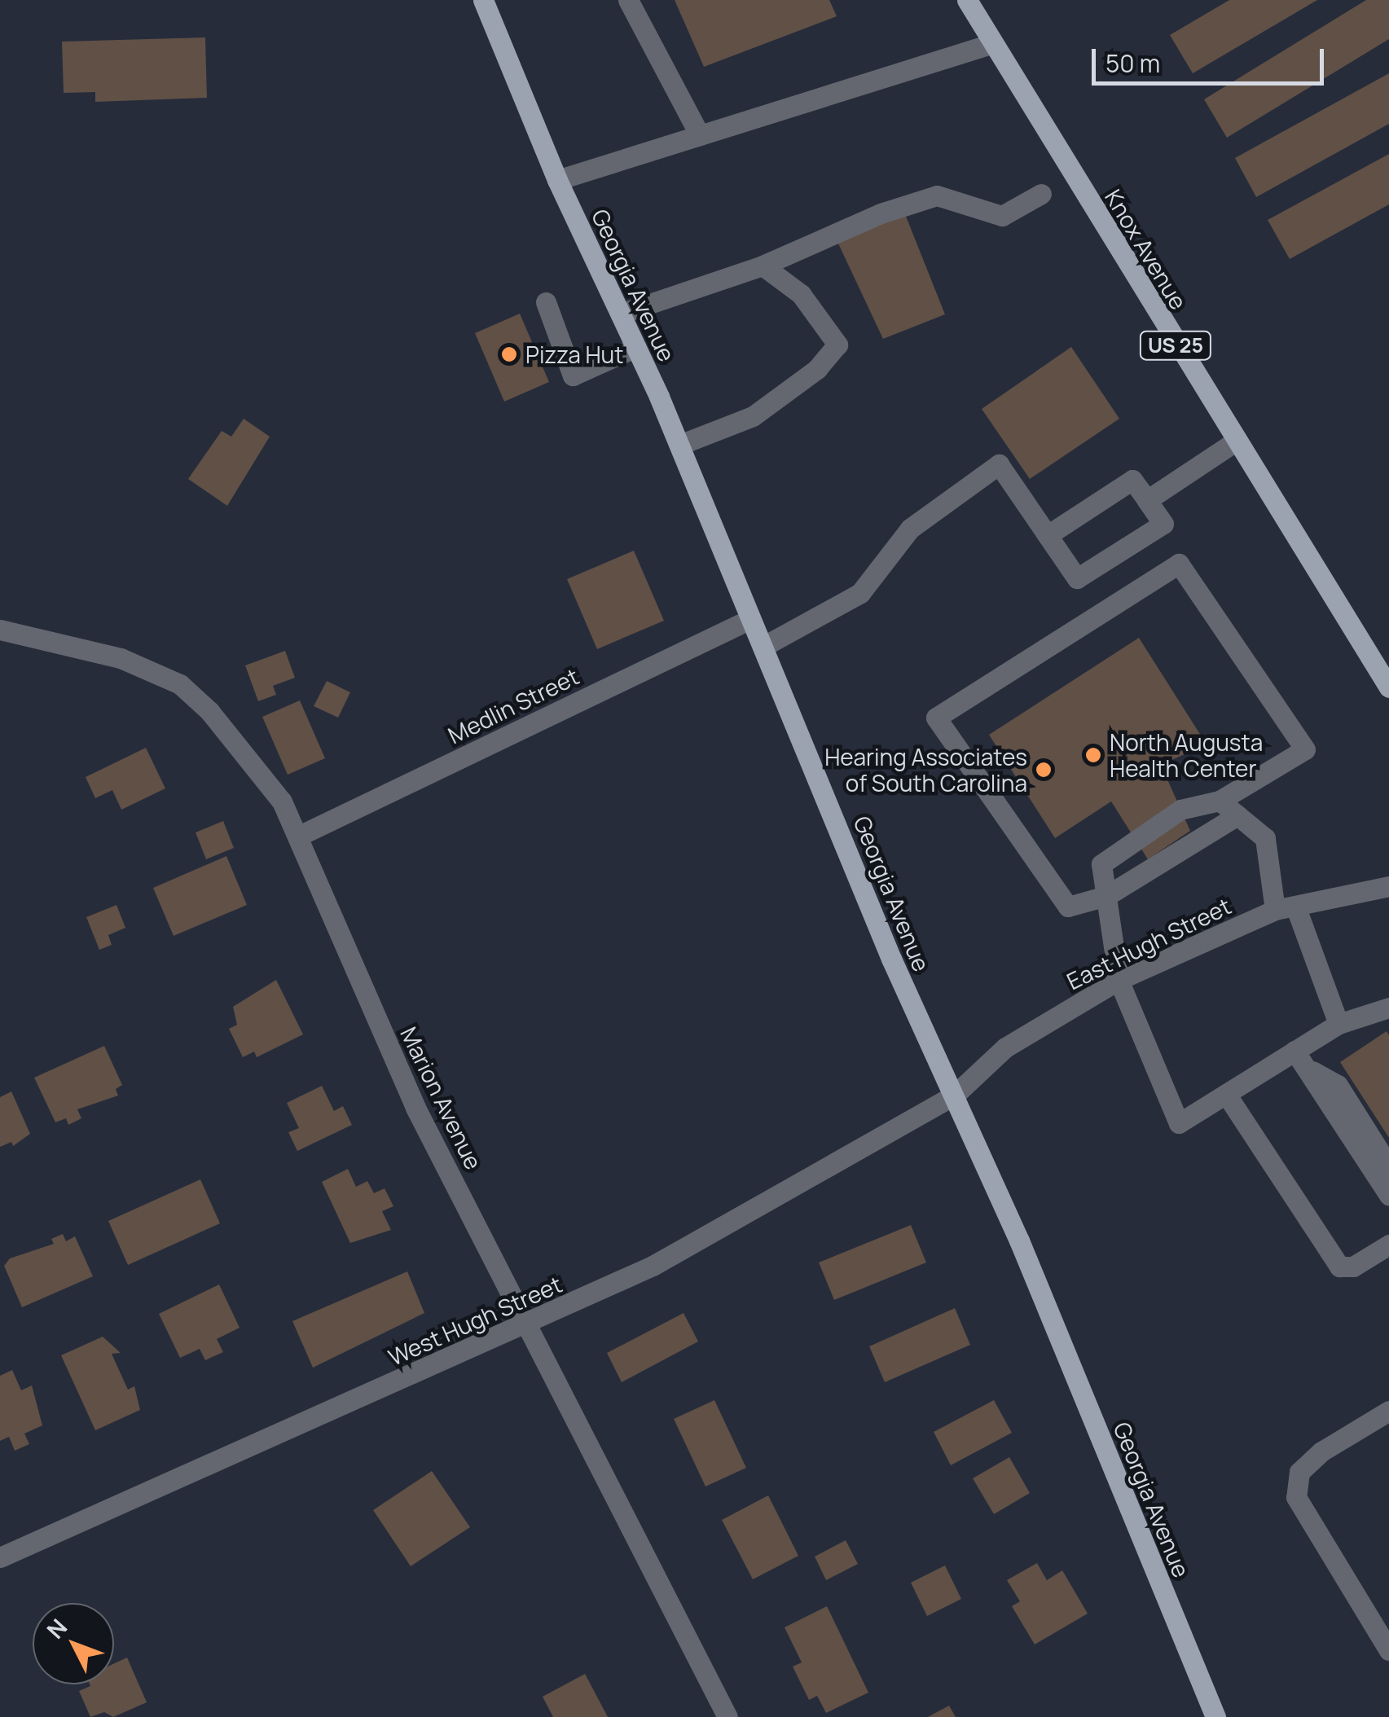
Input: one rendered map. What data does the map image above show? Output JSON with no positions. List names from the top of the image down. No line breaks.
{"streets":{"main road":["Knox Avenue","Georgia Avenue","US 25"],"street":["Medlin Street","East Hugh Street","Marion Avenue","West Hugh Street"]},"crossings":[["Georgia Avenue","Medlin Street"],["Georgia Avenue","East Hugh Street"],["Georgia Avenue","West Hugh Street"],["Medlin Street","Marion Avenue"],["East Hugh Street","West Hugh Street"],["Marion Avenue","West Hugh Street"]],"places":["Pizza Hut","North Augusta Health Center","Hearing Associates of South Carolina"],"scale_bar":"50 m","north":"top left"}
